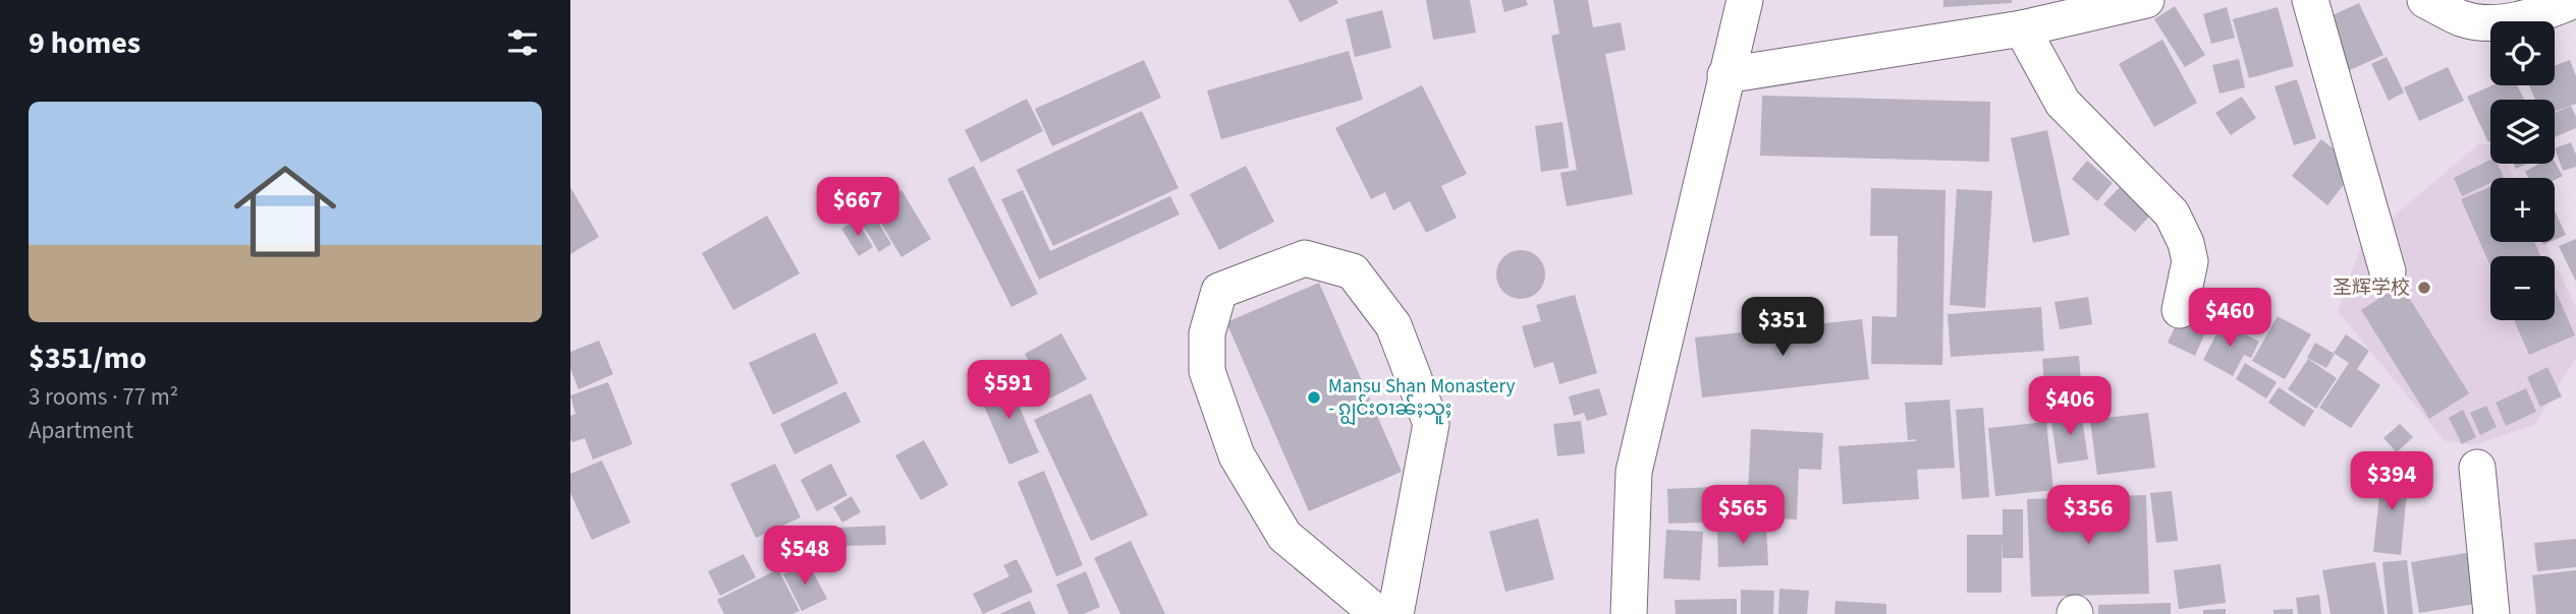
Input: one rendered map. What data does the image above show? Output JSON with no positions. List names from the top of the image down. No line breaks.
{"places":["圣辉学校","Mansu Shan Monastery - ၵျွင်းဝၢၼ်ႈသူႈ"],"page":{"heading":"9 homes","map_buttons":["+","−"],"list":[{"name":"$351/mo","note":"3 rooms · 77 m² · Apartment"}],"price":["$667","$460","$351","$591","$406","$394","$565","$356","$548"]}}
